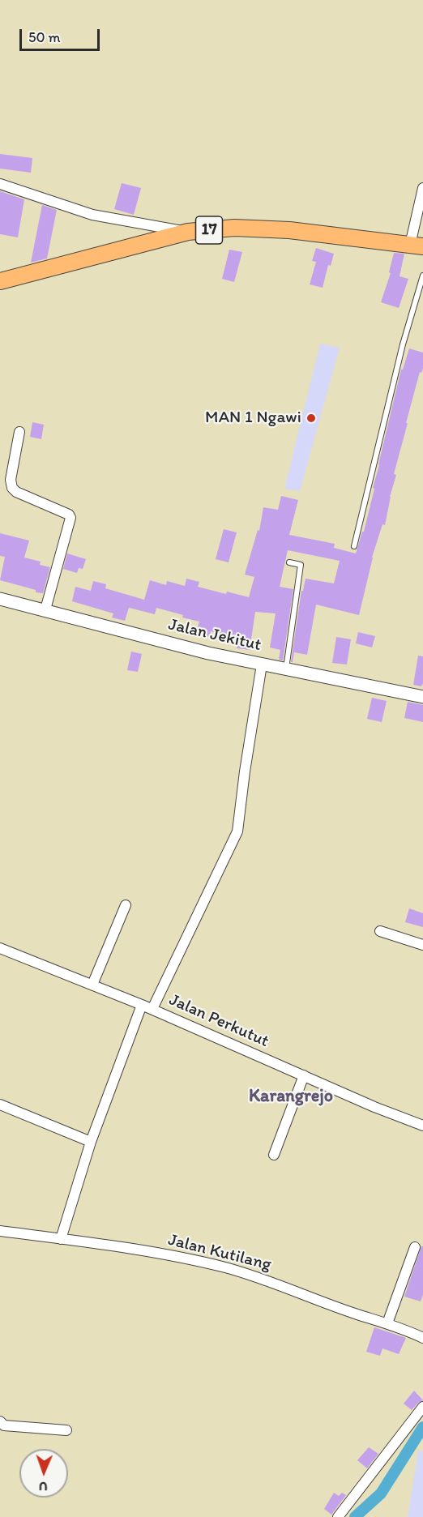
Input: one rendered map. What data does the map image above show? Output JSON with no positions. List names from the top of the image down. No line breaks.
{"streets":{"highway":["17"],"street":["Jalan Jekitut","Jalan Perkutut","Jalan Kutilang"]},"districts":["Karangrejo"],"places":["MAN 1 Ngawi"],"scale_bar":"50 m","north":"bottom"}
